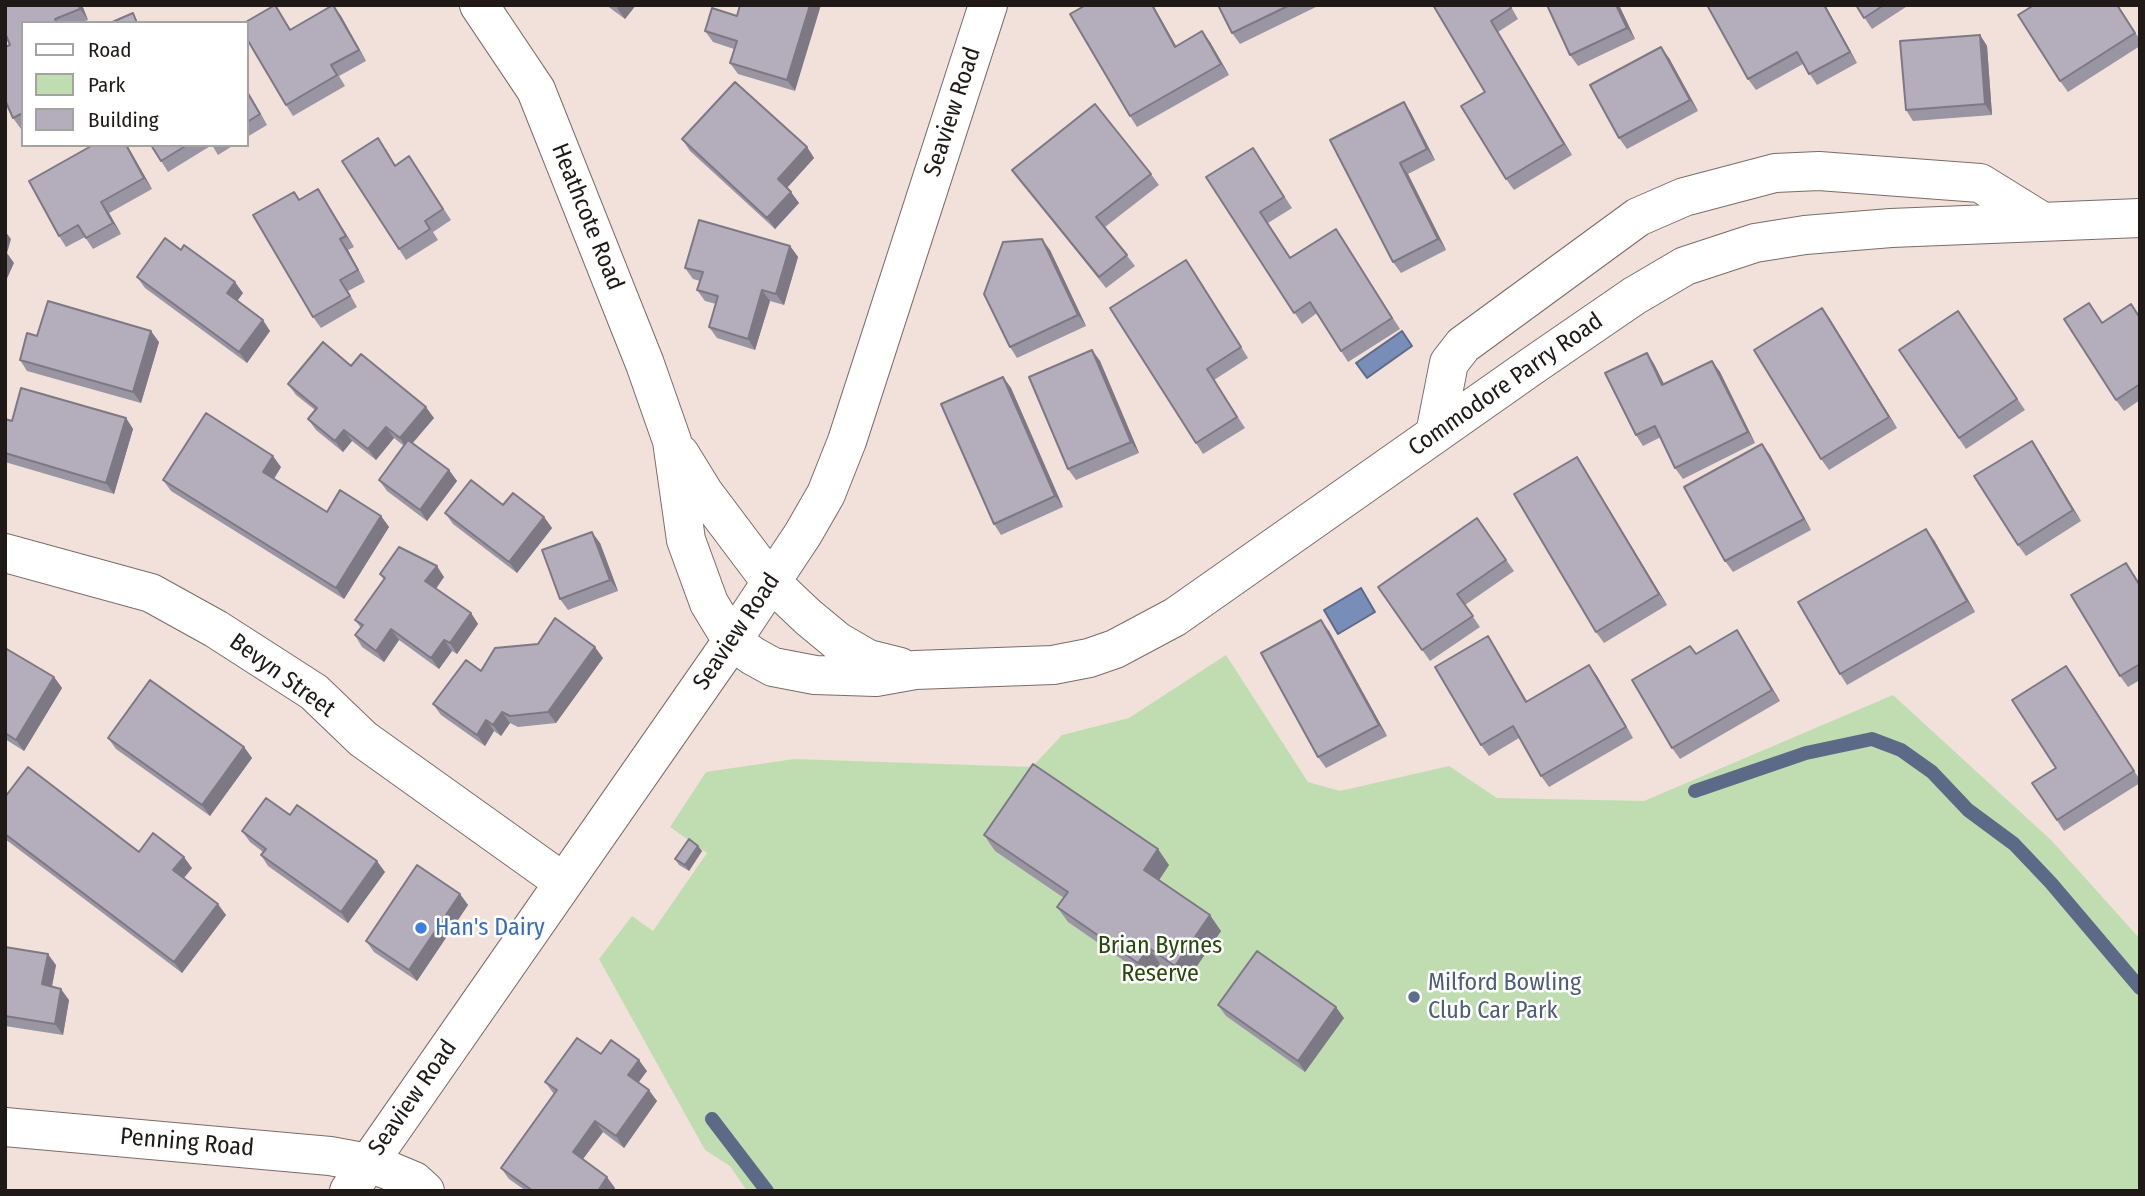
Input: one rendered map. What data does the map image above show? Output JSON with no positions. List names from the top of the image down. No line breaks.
{"streets":{"street":["Seaview Road","Heathcote Road","Commodore Parry Road","Bevyn Street","Penning Road"]},"crossings":[["Seaview Road","Heathcote Road"],["Seaview Road","Commodore Parry Road"],["Seaview Road","Bevyn Street"],["Seaview Road","Penning Road"],["Heathcote Road","Commodore Parry Road"]],"parks":["Brian Byrnes Reserve"],"places":["Han's Dairy","Milford Bowling Club Car Park"],"legend":["Road","Park","Building"]}
